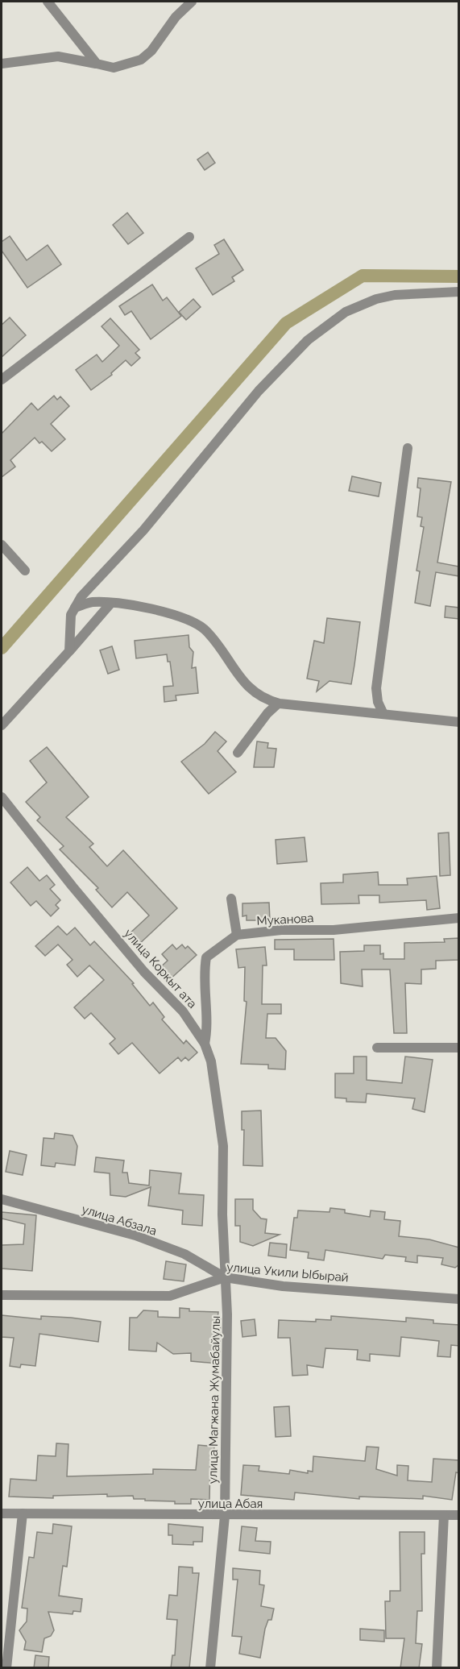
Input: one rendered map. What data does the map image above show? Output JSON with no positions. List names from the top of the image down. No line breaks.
{"streets":{"street":["Муканова","улица Коркыт ата","улица Абзала","улица Укили Ыбырай","улица Магжана Жумабайулы","улица Абая"]},"crossings":[["улица Коркыт ата","улица Абзала"],["улица Коркыт ата","улица Укили Ыбырай"],["улица Коркыт ата","улица Магжана Жумабайулы"],["улица Абзала","улица Укили Ыбырай"],["улица Абзала","улица Магжана Жумабайулы"],["улица Укили Ыбырай","улица Магжана Жумабайулы"],["улица Магжана Жумабайулы","улица Абая"]]}
